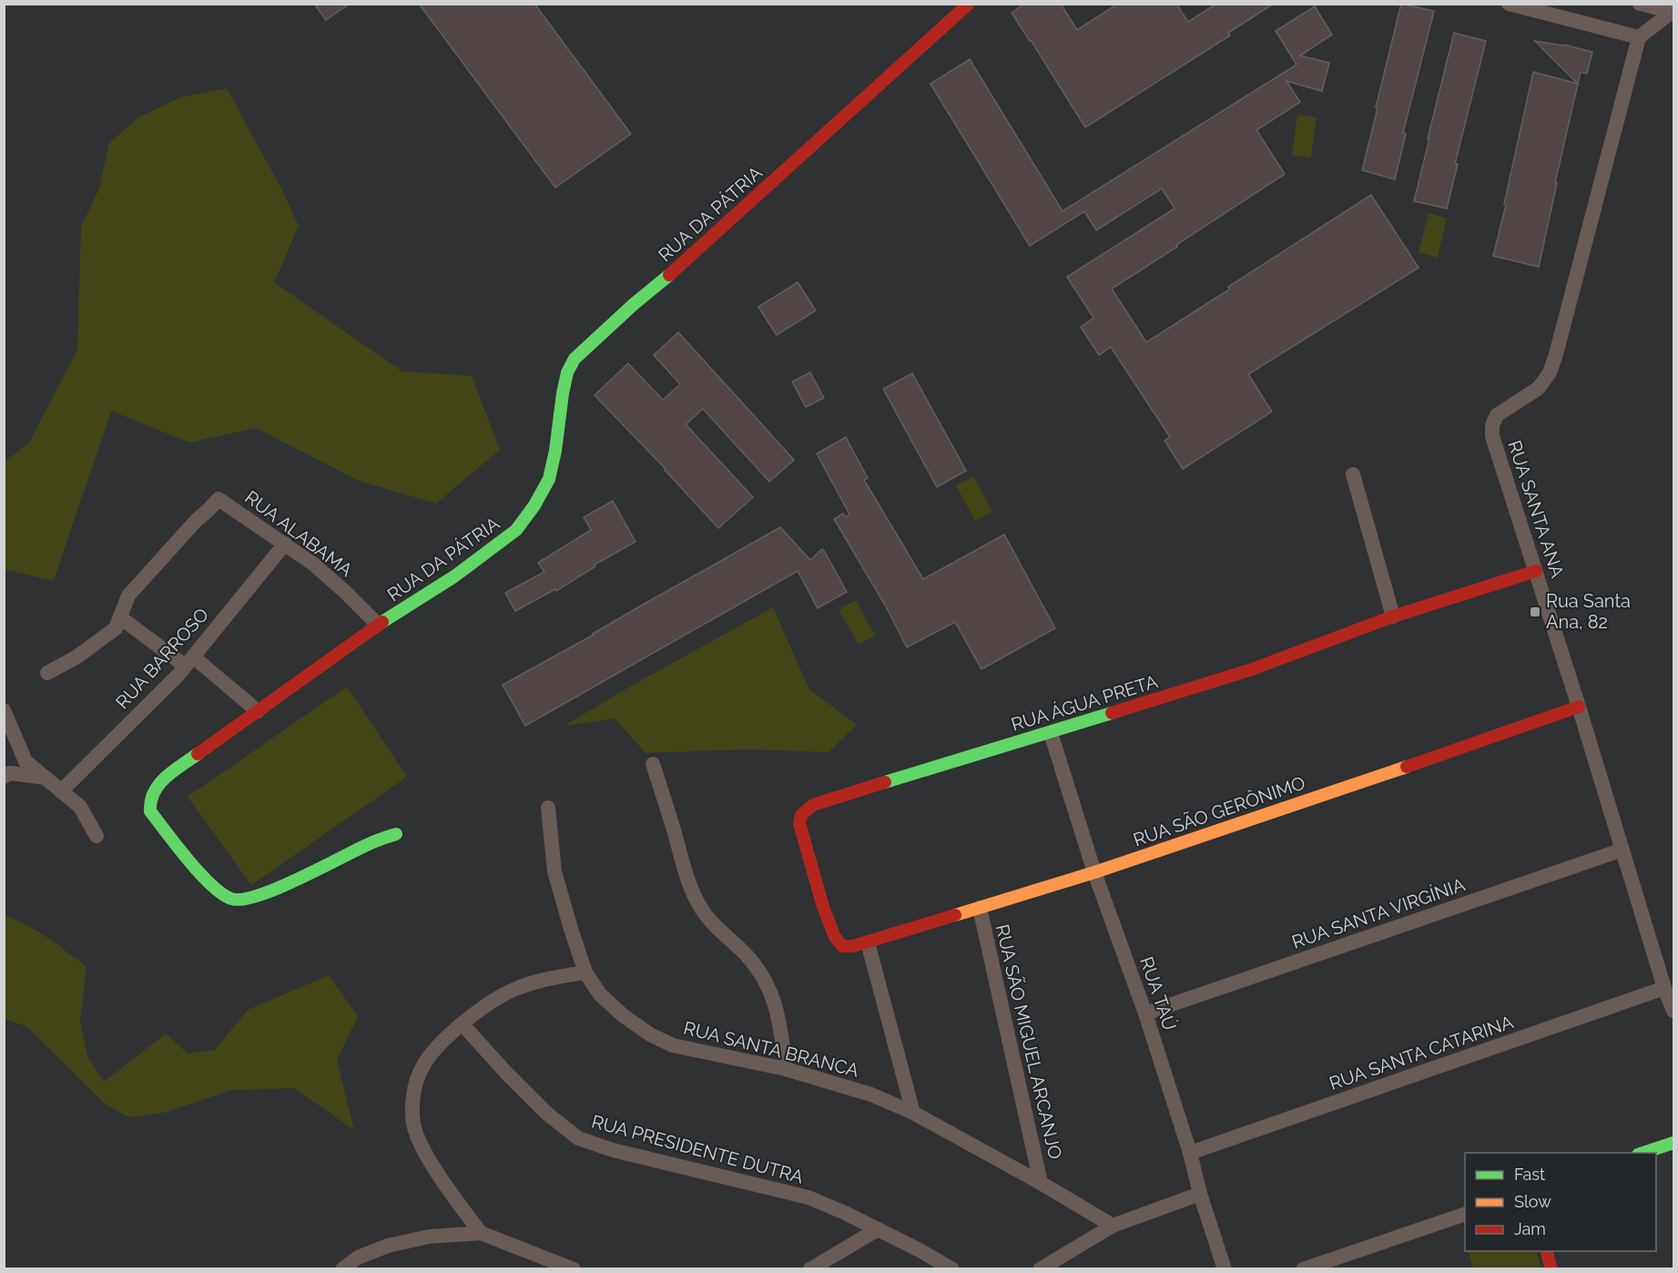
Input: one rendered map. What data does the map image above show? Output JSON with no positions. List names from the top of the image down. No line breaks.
{"streets":{"street":["RUA DA PÁTRIA","RUA SANTA ANA","RUA ALABAMA","RUA BARROSO","RUA ÁGUA PRETA","RUA SÃO GERÔNIMO","RUA SANTA VIRGÍNIA","RUA TAÚ","RUA SÃO MIGUEL ARCANJO","RUA SANTA BRANCA","RUA SANTA CATARINA","RUA PRESIDENTE DUTRA"]},"crossings":[["RUA DA PÁTRIA","RUA ALABAMA"],["RUA SANTA ANA","RUA ÁGUA PRETA"],["RUA SANTA ANA","RUA SÃO GERÔNIMO"],["RUA SANTA ANA","RUA SANTA VIRGÍNIA"],["RUA SANTA ANA","RUA SANTA CATARINA"],["RUA ALABAMA","RUA BARROSO"],["RUA ÁGUA PRETA","RUA SÃO GERÔNIMO"],["RUA ÁGUA PRETA","RUA TAÚ"],["RUA SÃO GERÔNIMO","RUA TAÚ"],["RUA SÃO GERÔNIMO","RUA SÃO MIGUEL ARCANJO"],["RUA SANTA VIRGÍNIA","RUA TAÚ"],["RUA TAÚ","RUA SANTA CATARINA"],["RUA SÃO MIGUEL ARCANJO","RUA SANTA BRANCA"]],"places":{"transit":["Rua Santa Ana, 82"]},"legend":["Fast","Slow","Jam"]}
